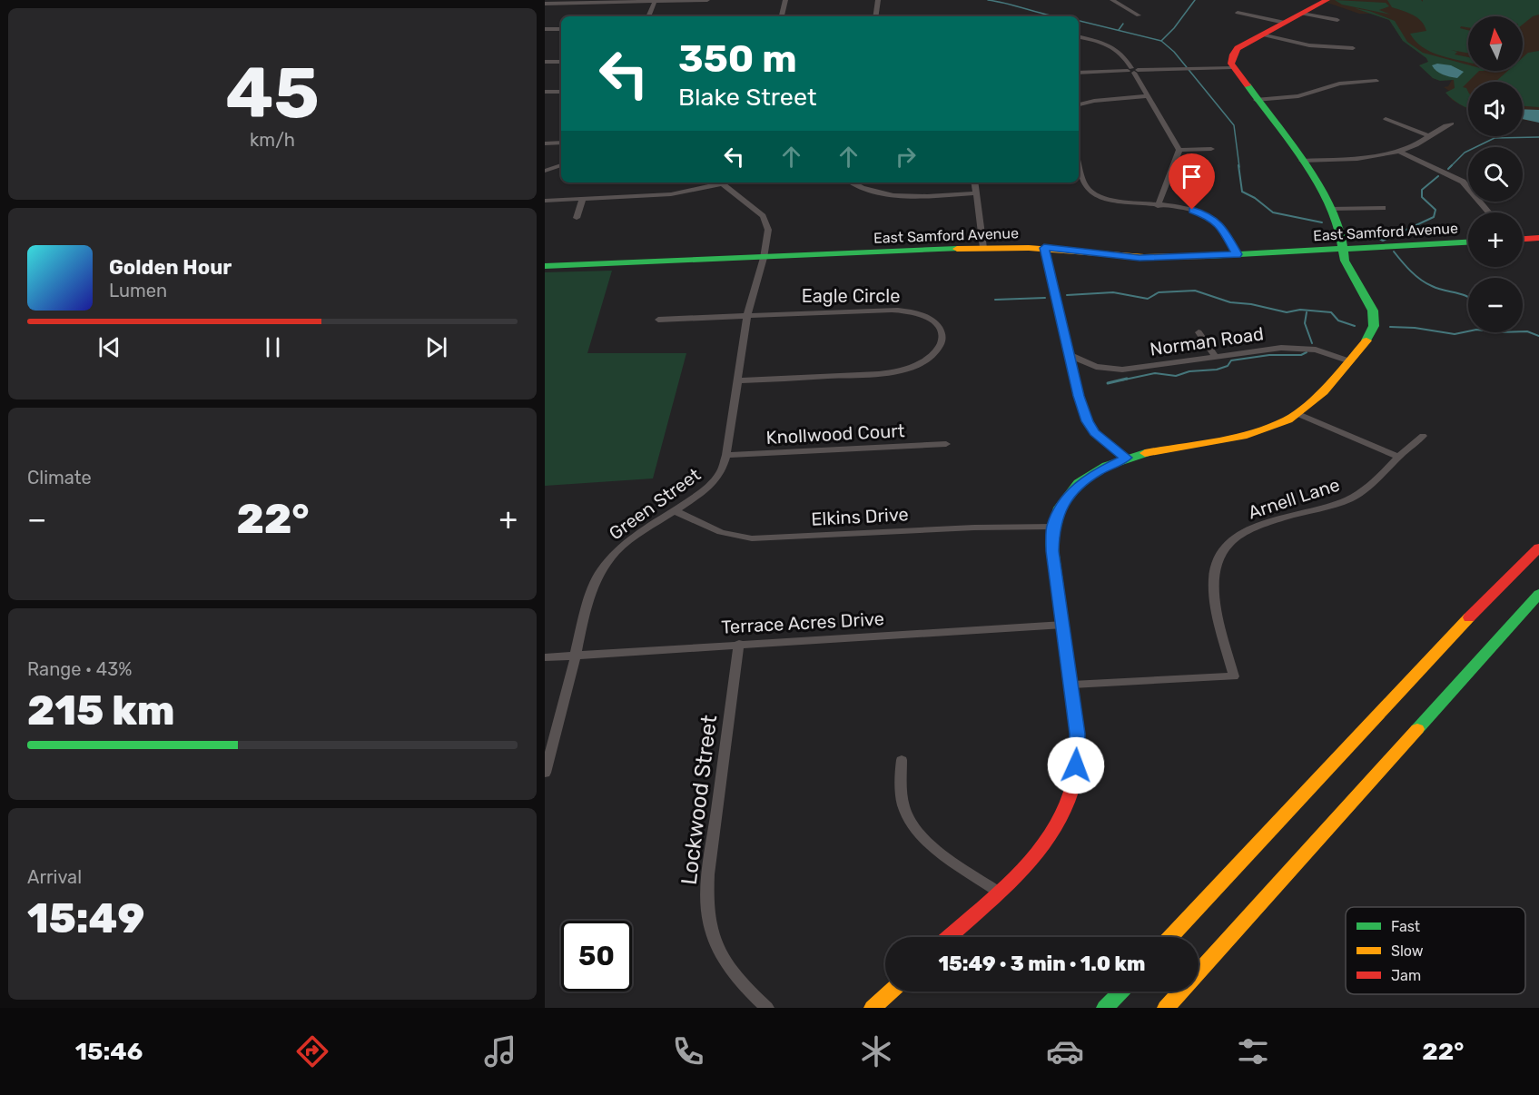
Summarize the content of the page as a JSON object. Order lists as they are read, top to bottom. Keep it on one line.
{"streets":{"main road":["East Samford Avenue"],"street":["Eagle Circle","Norman Road","Knollwood Court","Arnell Lane","Green Street","Elkins Drive","Terrace Acres Drive","Lockwood Street"]},"crossings":[["East Samford Avenue","Green Street"],["Eagle Circle","Green Street"],["Knollwood Court","Green Street"],["Green Street","Elkins Drive"],["Green Street","Terrace Acres Drive"],["Terrace Acres Drive","Lockwood Street"]],"legend":["Fast","Slow","Jam"],"north":"top","page":{"tile":[["45","km/h"],"Climate",["Range · 43%","215 km"],["Arrival","15:49"]],"map_buttons":["+","−"],"turn":["350 m","Blake Street"],"song":["Golden Hour","Lumen"],"heat":["−","22°","+"],"limit":"50","trip":"15:49 · 3 min · 1.0 km","tabs":["15:46","22°"]}}
